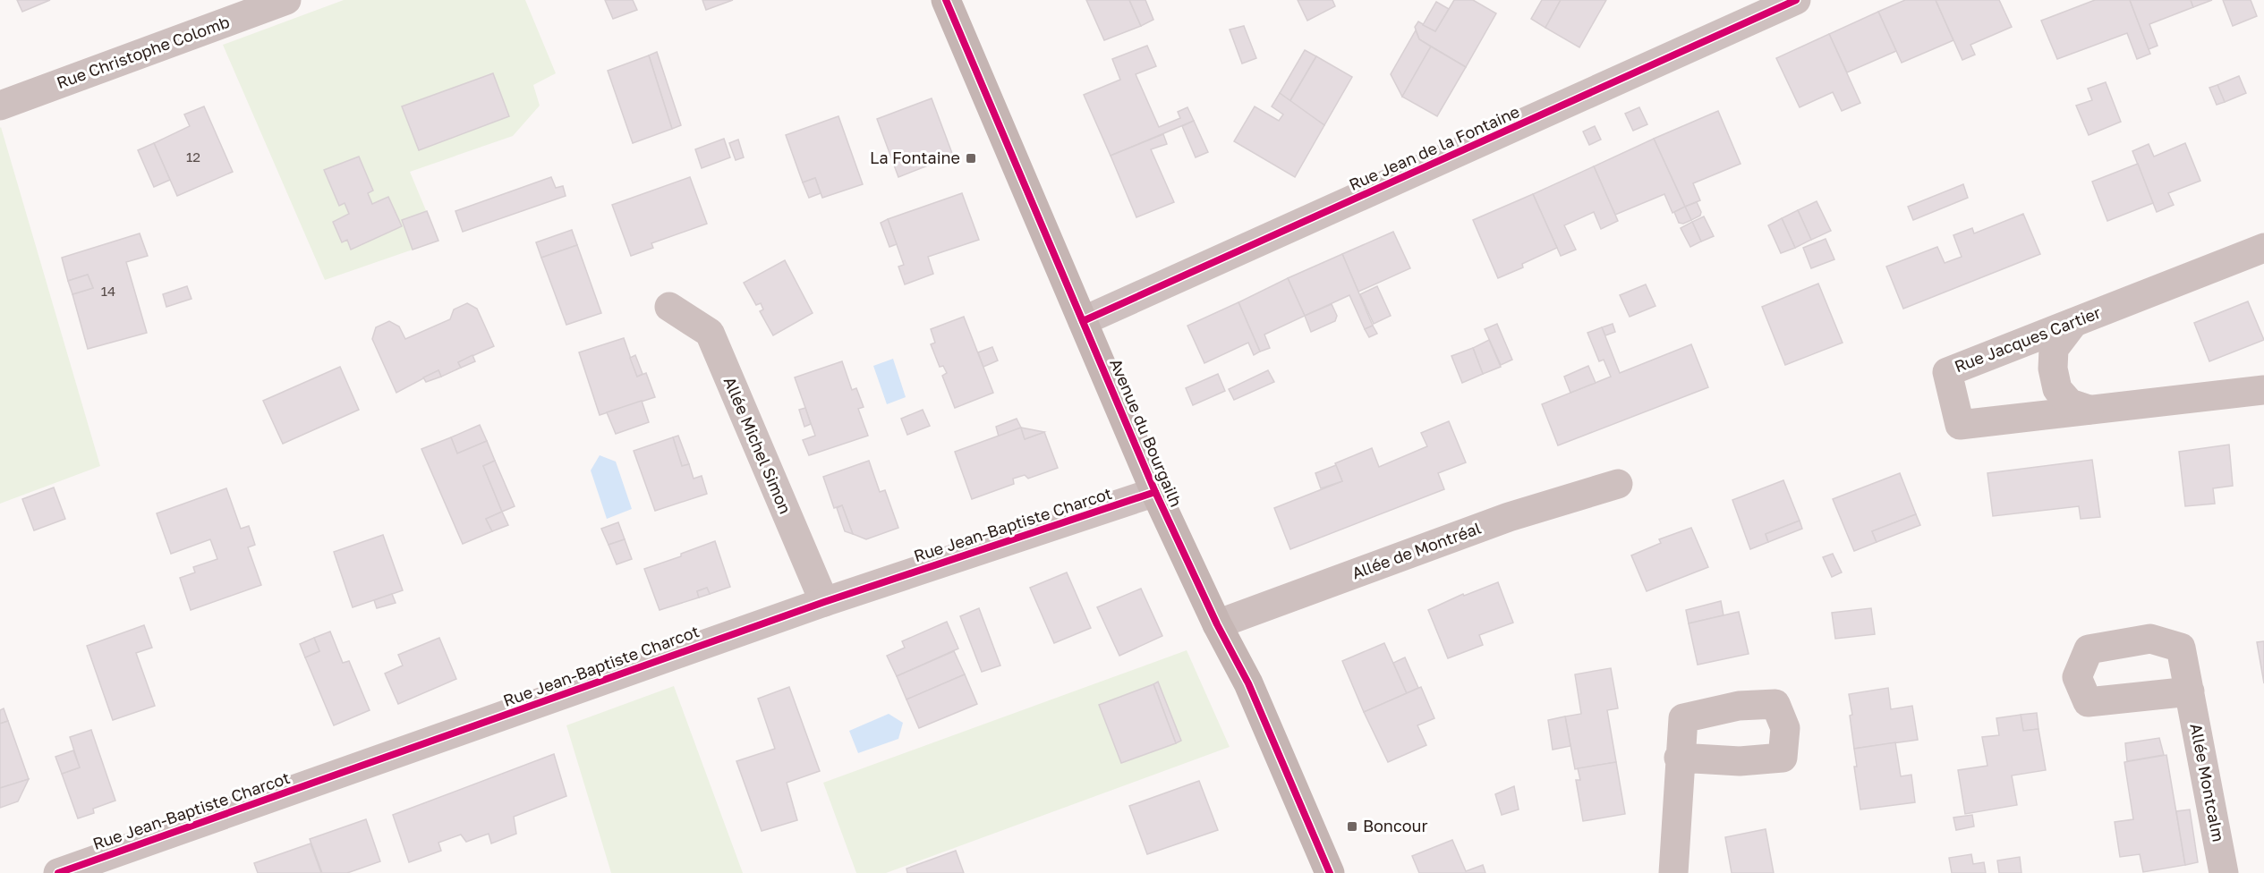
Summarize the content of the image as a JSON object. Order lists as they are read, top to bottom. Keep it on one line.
{"streets":{"main road":["Avenue du Bourgailh"],"street":["Rue Christophe Colomb","Rue Jean de la Fontaine","Rue Jacques Cartier","Allée Michel Simon","Rue Jean-Baptiste Charcot","Allée de Montréal","Allée Montcalm"]},"crossings":[["Rue Jean de la Fontaine","Avenue du Bourgailh"],["Avenue du Bourgailh","Rue Jean-Baptiste Charcot"],["Avenue du Bourgailh","Allée de Montréal"],["Allée Michel Simon","Rue Jean-Baptiste Charcot"]],"places":{"transit":["La Fontaine","Boncour"]},"house_numbers":["12","14"]}
